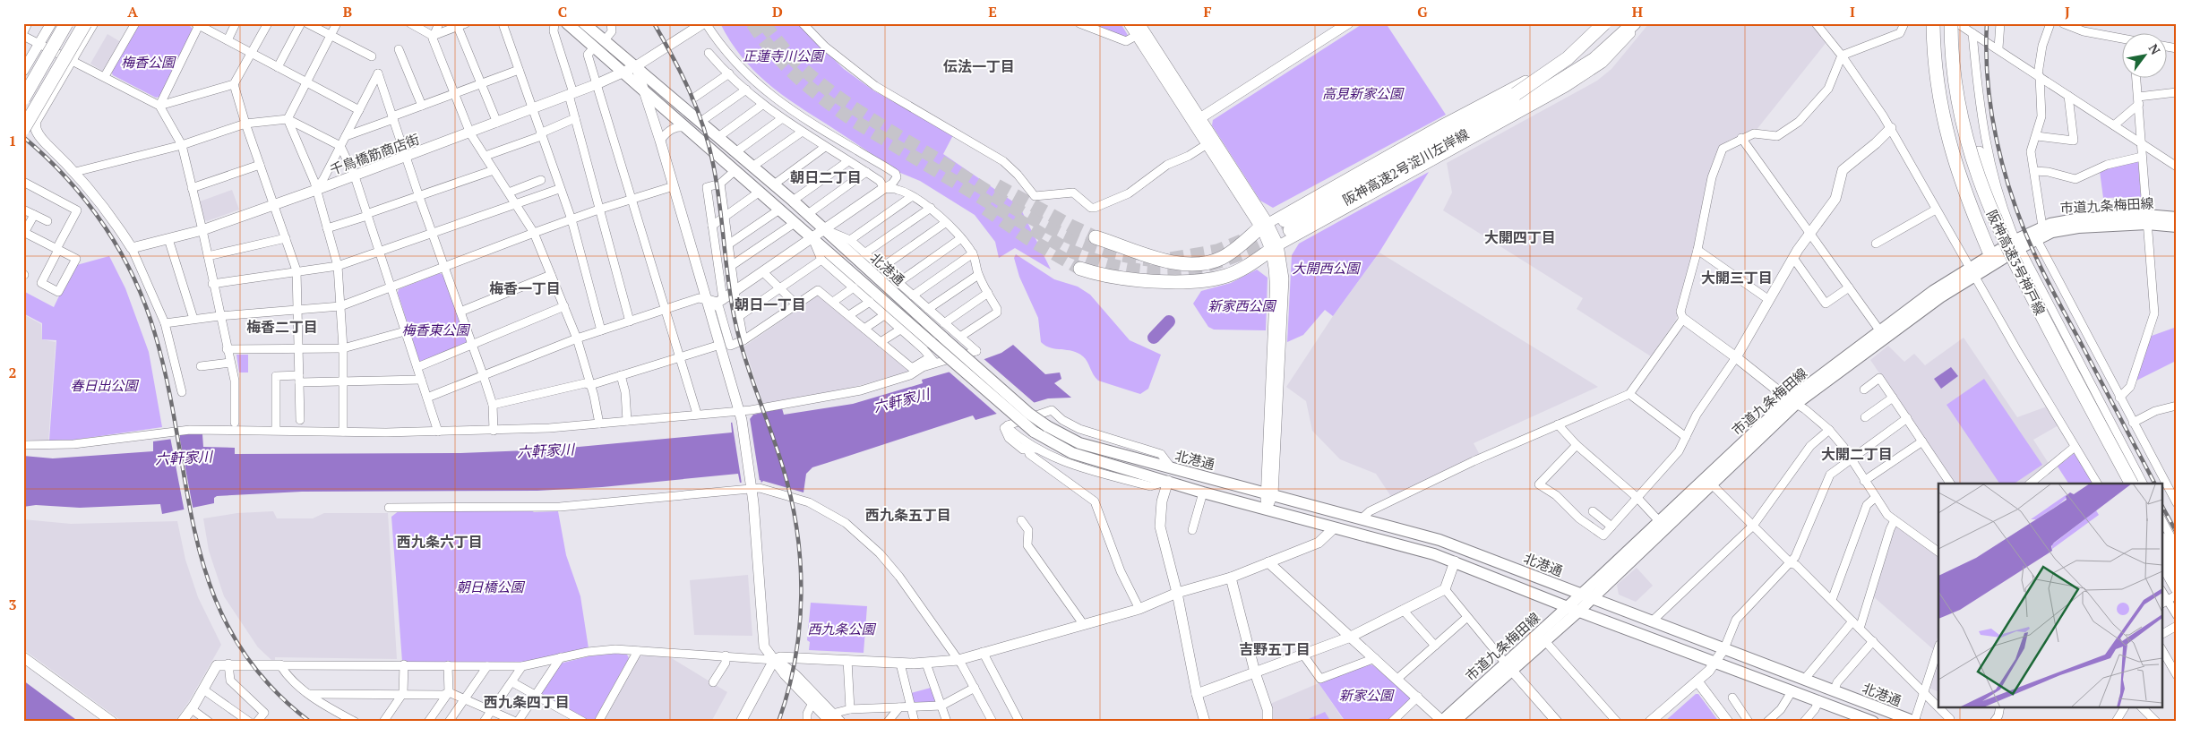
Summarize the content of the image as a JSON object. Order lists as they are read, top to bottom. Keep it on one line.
{"streets":{"highway":["阪神高速2号淀川左岸線","阪神高速3号神戸線"],"main road":["市道九条梅田線","北港通"],"street":["千鳥橋筋商店街"]},"crossings":[["千鳥橋筋商店街","北港通"],["市道九条梅田線","北港通"]],"districts":["伝法一丁目","朝日二丁目","大開四丁目","大開三丁目","梅香一丁目","朝日一丁目","梅香二丁目","大開二丁目","西九条五丁目","西九条六丁目","吉野五丁目","西九条四丁目"],"water":["六軒家川"],"parks":["正蓮寺川公園","梅香公園","高見新家公園","大開西公園","新家西公園","梅香東公園","春日出公園","朝日橋公園","西九条公園","新家公園"],"north":"top right","grid":{"columns":["A","B","C","D","E","F","G","H","I","J"],"rows":["1","2","3"]}}
